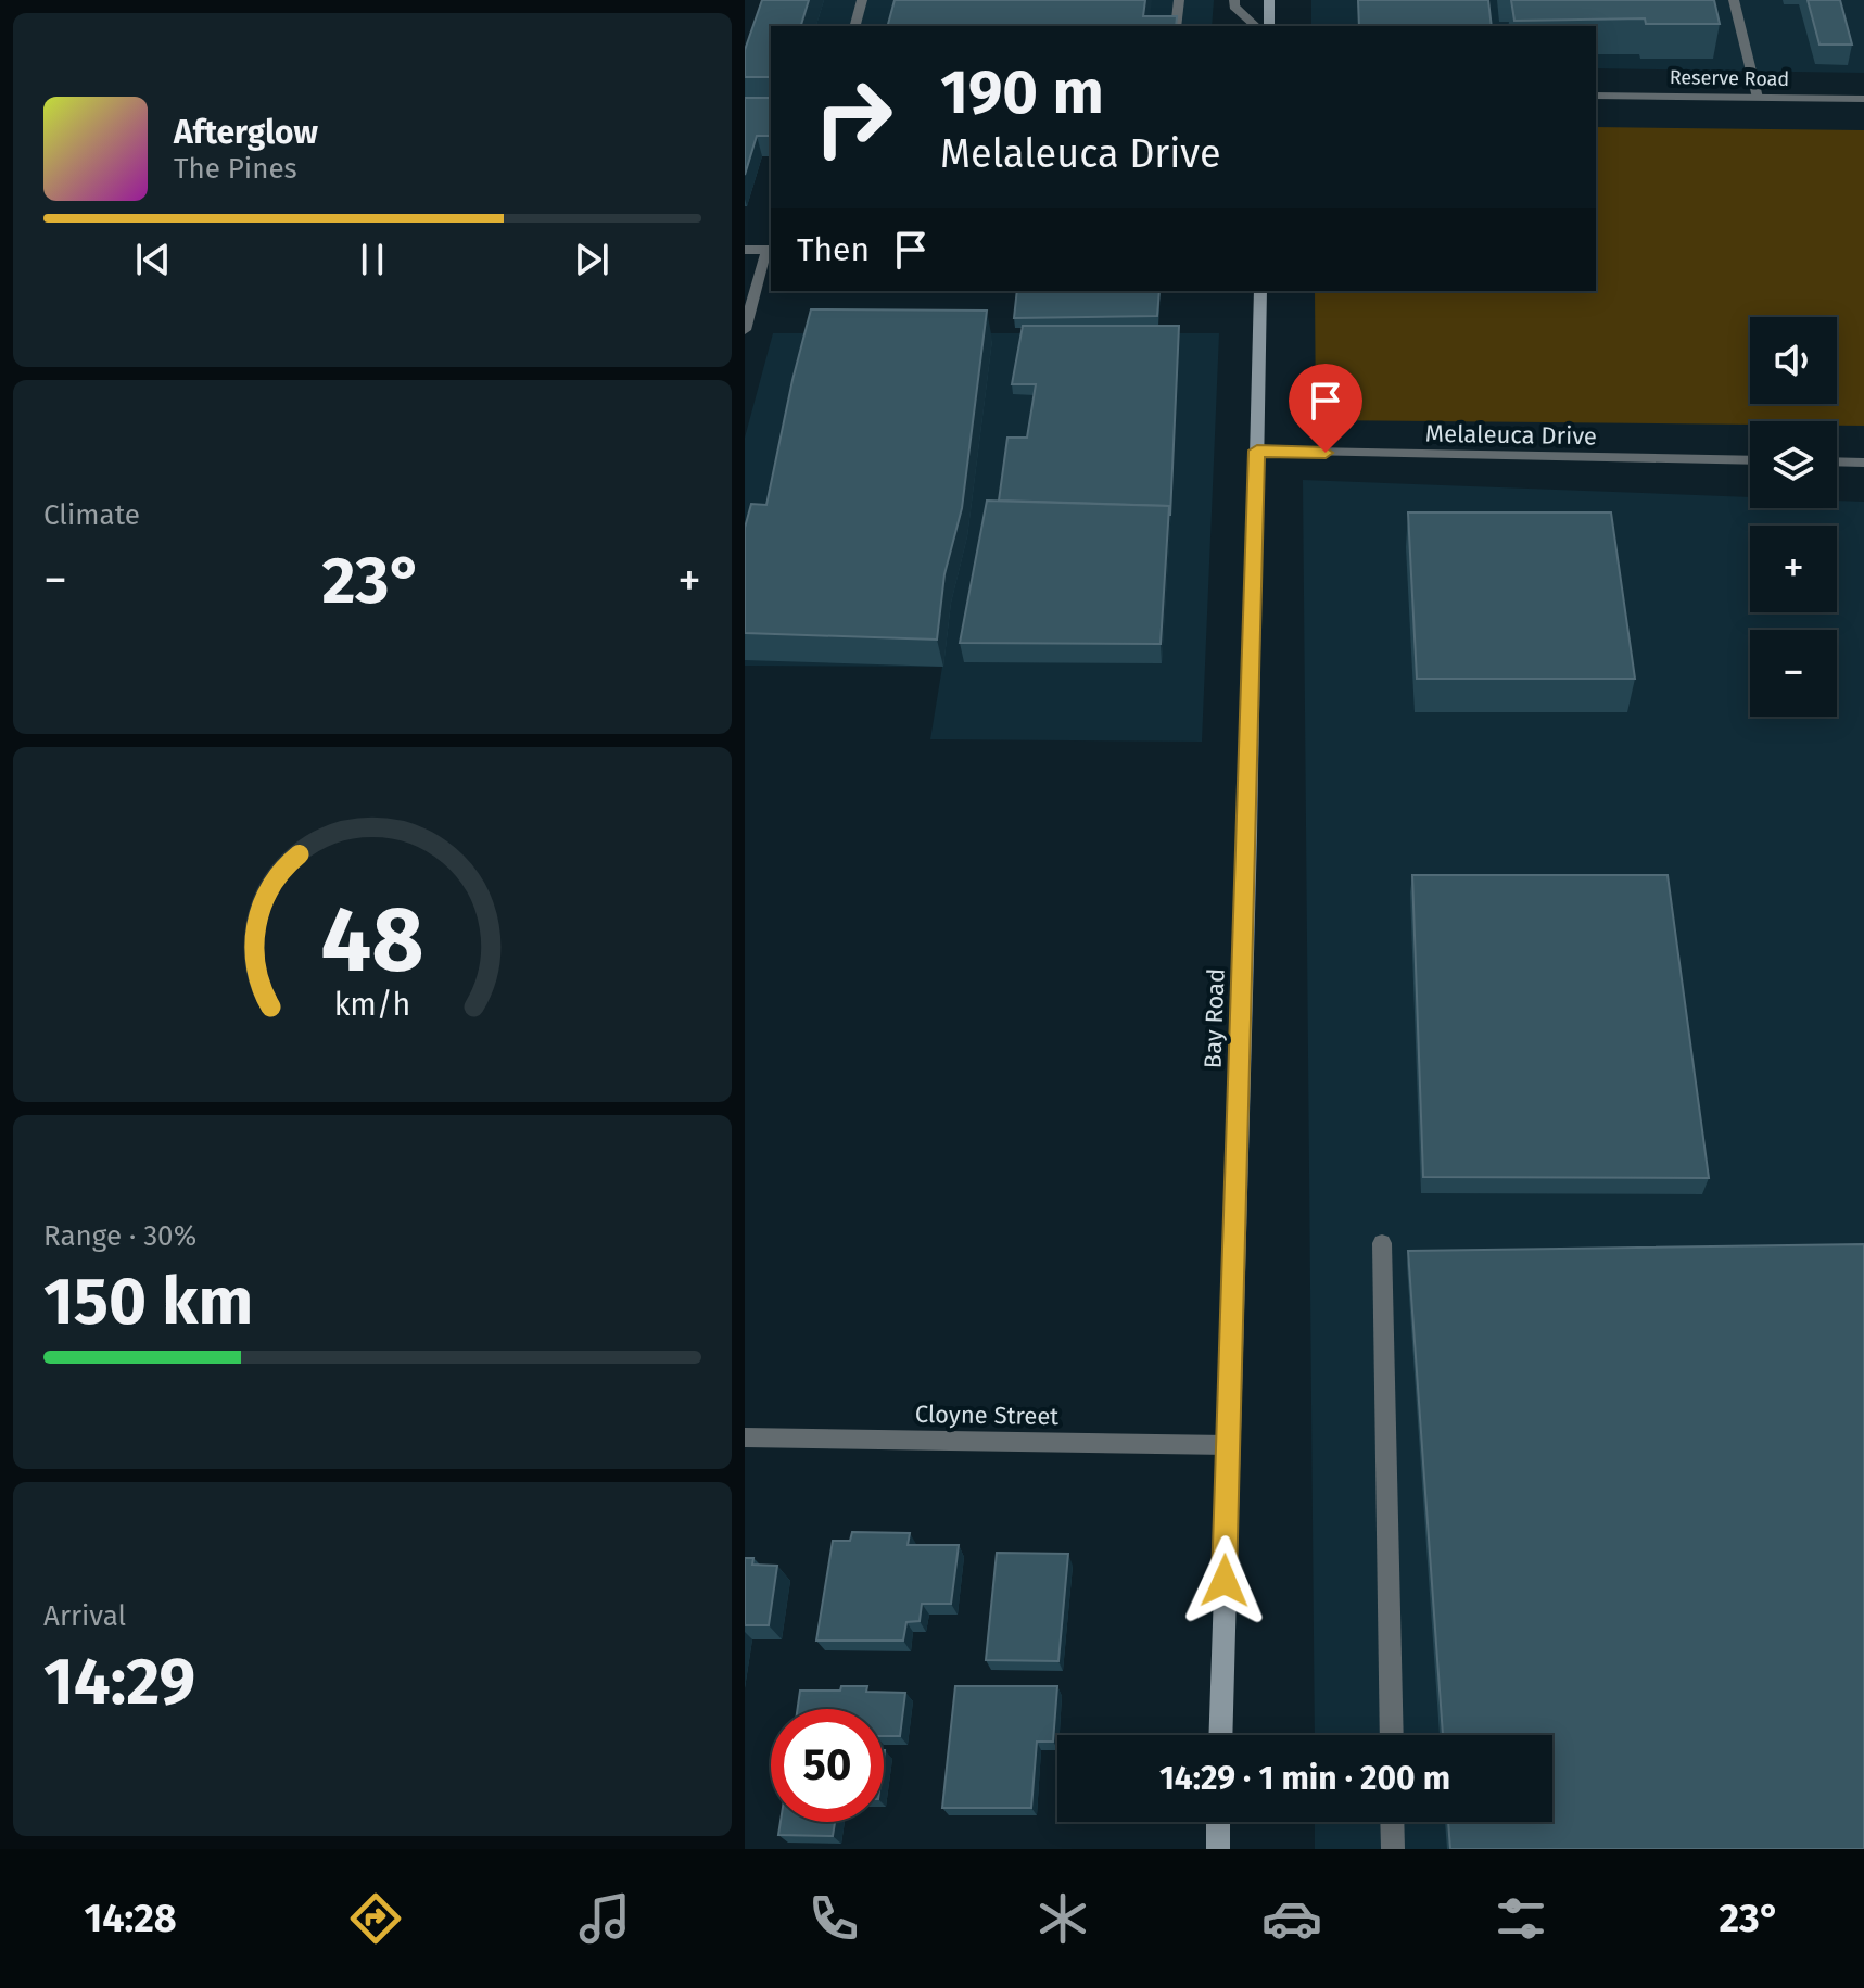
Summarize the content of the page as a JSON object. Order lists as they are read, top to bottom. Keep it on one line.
{"streets":{"main road":["Bay Road"],"street":["Reserve Road","Melaleuca Drive","Cloyne Street"]},"crossings":[["Melaleuca Drive","Bay Road"],["Bay Road","Cloyne Street"]],"page":{"turn":["190 m","Melaleuca Drive"],"song":["Afterglow","The Pines"],"then":"Then","map_buttons":["+","−"],"tile":["Climate",["Range · 30%","150 km"],["Arrival","14:29"]],"heat":["−","23°","+"],"limit":"50","trip":"14:29 · 1 min · 200 m","tabs":["14:28","23°"],"gauge":["48","km/h"]}}
